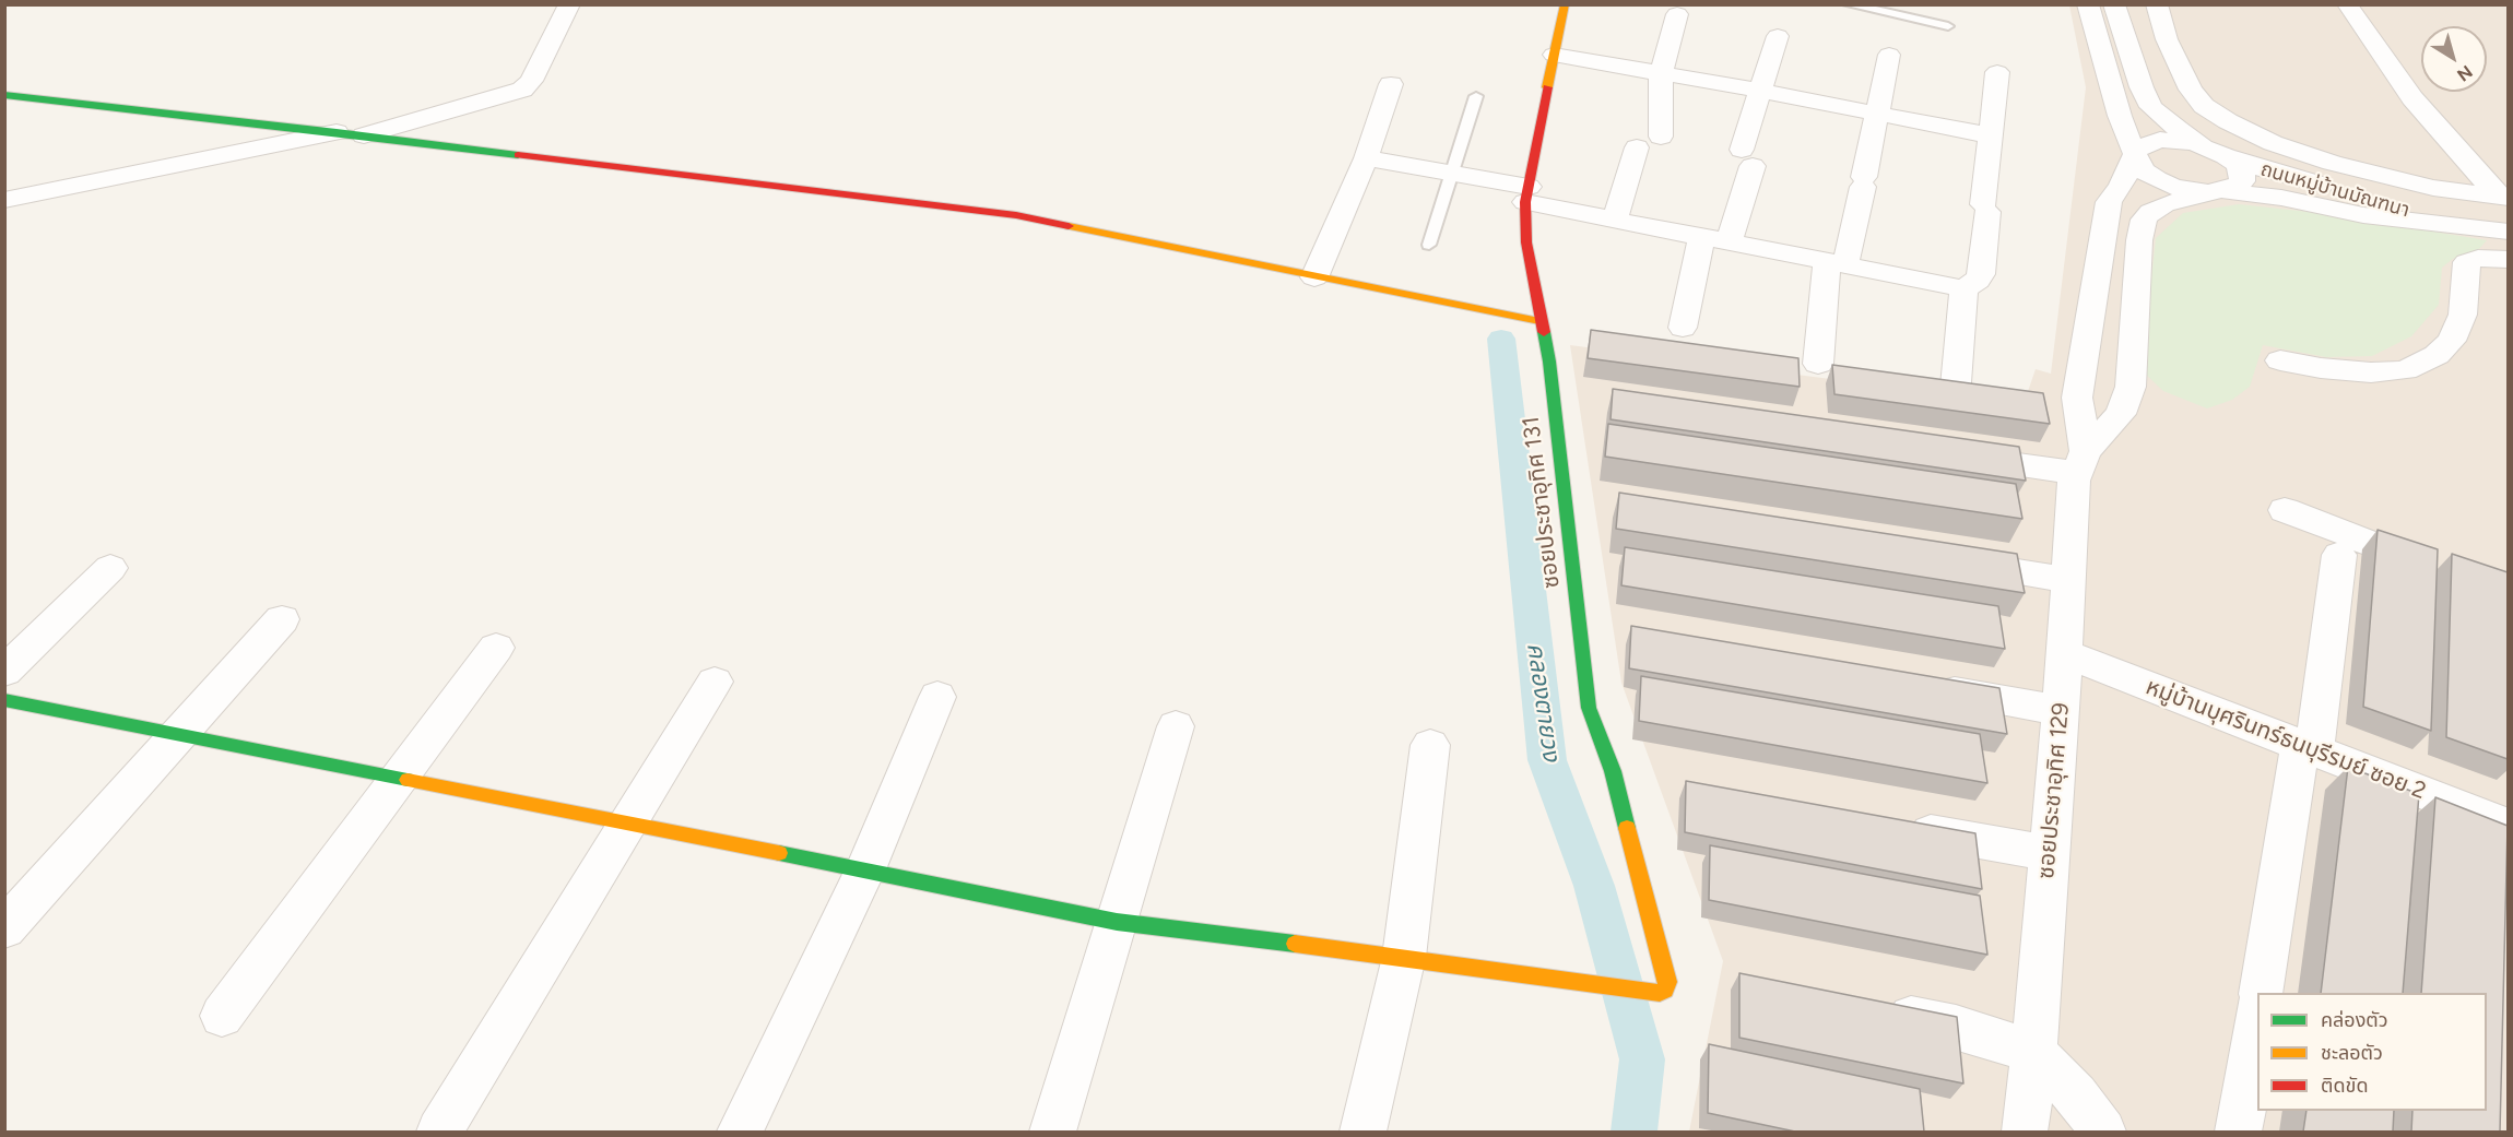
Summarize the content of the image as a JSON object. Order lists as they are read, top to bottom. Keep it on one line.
{"streets":{"street":["ถนนหมู่บ้านมัณฑนา","ซอยประชาอุทิศ 131","หมู่บ้านบุศรินทร์ธนบุรีรมย์ ซอย 2","ซอยประชาอุทิศ 129"]},"crossings":[["หมู่บ้านบุศรินทร์ธนบุรีรมย์ ซอย 2","ซอยประชาอุทิศ 129"]],"water":["คลองตายวง"],"legend":["คล่องตัว","ชะลอตัว","ติดขัด"],"north":"bottom right"}
